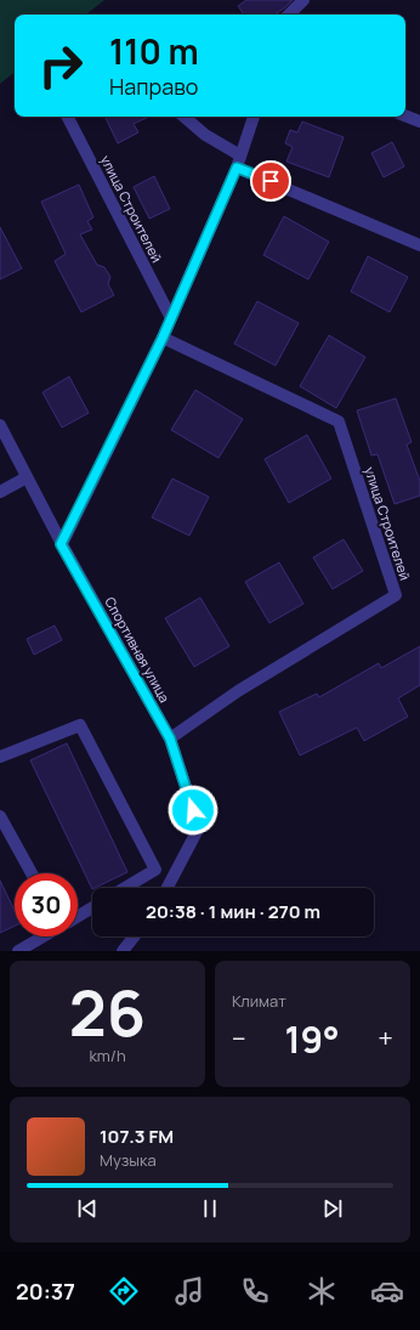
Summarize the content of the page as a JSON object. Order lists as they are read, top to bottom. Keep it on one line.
{"streets":{"street":["улица Строителей","Спортивная улица"]},"crossings":[["улица Строителей","Спортивная улица"]],"page":{"turn":["110 m","Направо"],"limit":"30","trip":"20:38 · 1 мин · 270 m","tile":[["26","km/h"],"Климат"],"heat":["−","19°","+"],"song":["107.3 FM","Музыка"],"tabs":"20:37"}}
